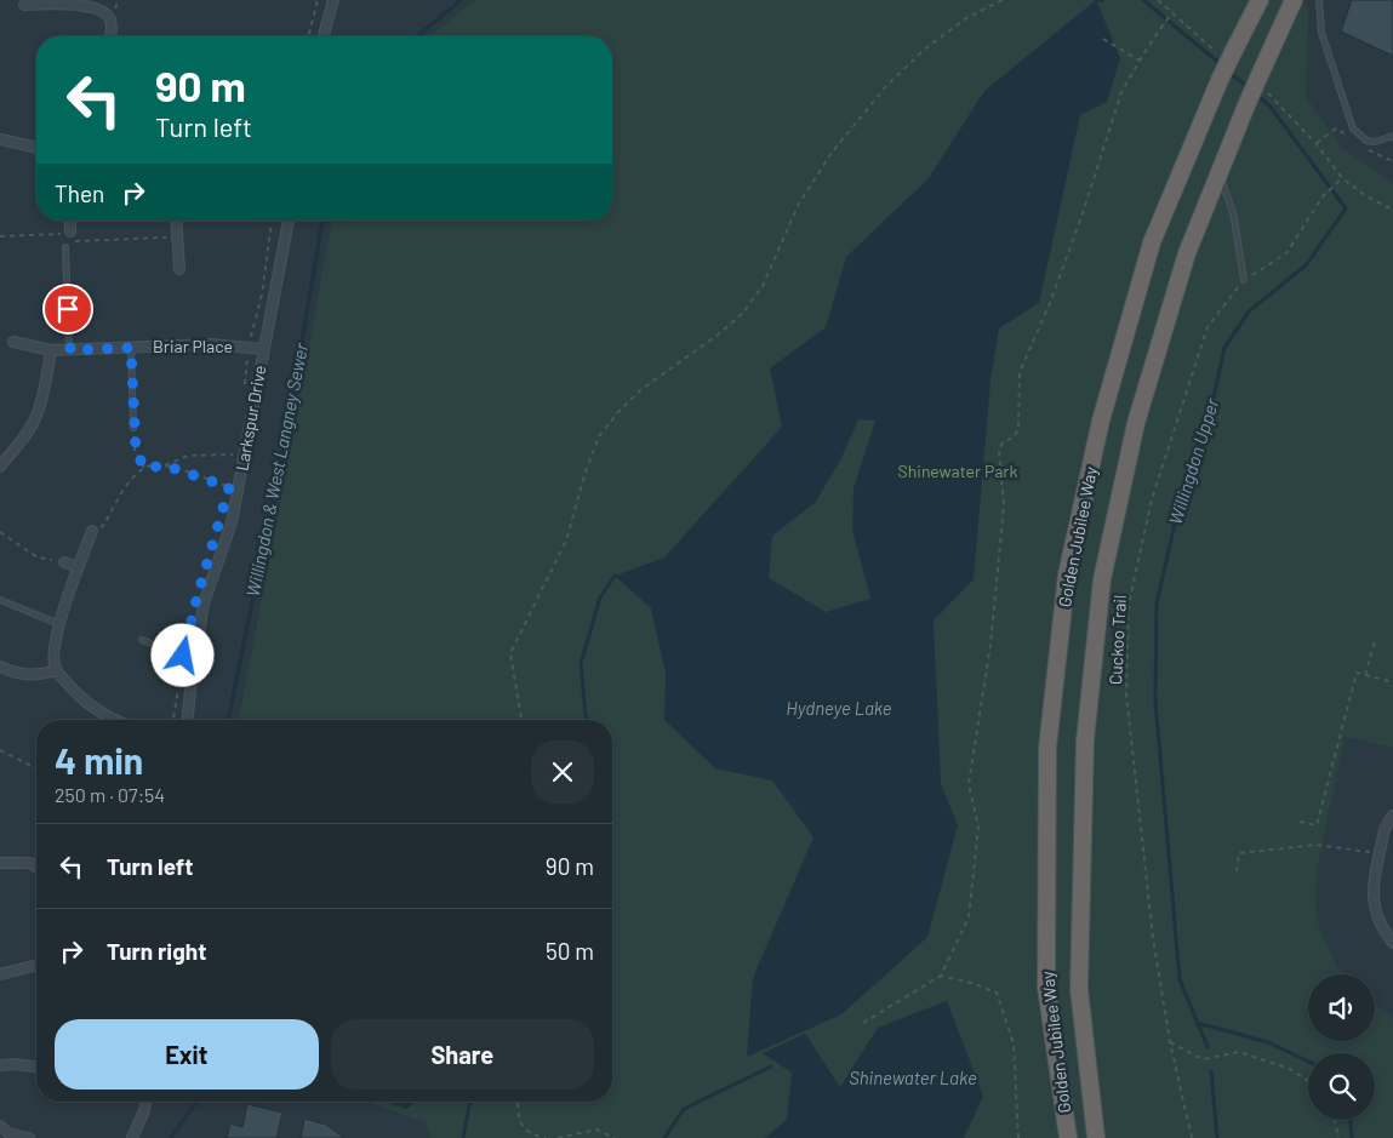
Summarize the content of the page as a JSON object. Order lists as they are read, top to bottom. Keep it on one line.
{"streets":{"highway":["Golden Jubilee Way"],"street":["Briar Place","Larkspur Drive"],"path":["Cuckoo Trail"]},"crossings":[["Briar Place","Larkspur Drive"]],"water":["Willingdon Upper","Willingdon & West Langney Sewer","Hydneye Lake","Shinewater Lake"],"parks":["Shinewater Park"],"page":{"turn":["90 m","Turn left"],"then":"Then","heading":["4 min","250 m · 07:54"],"list":[{"name":"Turn left","value":"90 m"},{"name":"Turn right","value":"50 m"}],"buttons":["Exit","Share"]}}
